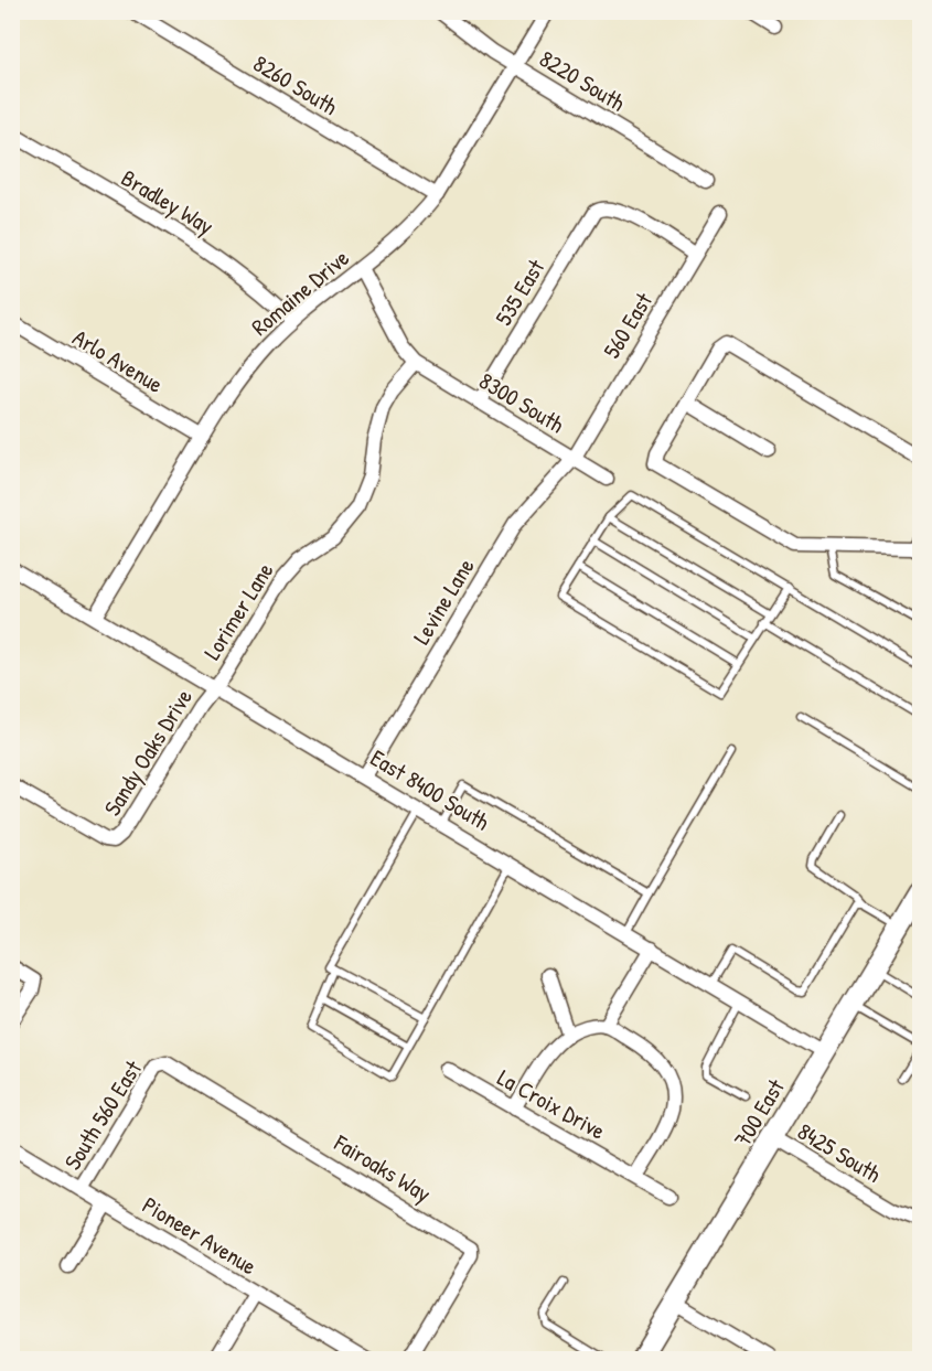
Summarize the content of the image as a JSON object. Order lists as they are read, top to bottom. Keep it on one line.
{"streets":{"main road":["700 East"],"street":["8220 South","8260 South","Bradley Way","Romaine Drive","535 East","560 East","Arlo Avenue","8300 South","Levine Lane","Lorimer Lane","Sandy Oaks Drive","East 8400 South","La Croix Drive","South 560 East","8425 South","Fairoaks Way","Pioneer Avenue"]},"crossings":[["8220 South","Romaine Drive"],["8260 South","Romaine Drive"],["Bradley Way","Romaine Drive"],["Romaine Drive","Arlo Avenue"],["Romaine Drive","East 8400 South"],["535 East","560 East"],["535 East","8300 South"],["560 East","8300 South"],["560 East","Levine Lane"],["8300 South","Levine Lane"],["8300 South","Lorimer Lane"],["Levine Lane","East 8400 South"],["Lorimer Lane","Sandy Oaks Drive"],["Lorimer Lane","East 8400 South"],["Sandy Oaks Drive","East 8400 South"],["East 8400 South","700 East"],["700 East","8425 South"],["South 560 East","Fairoaks Way"],["South 560 East","Pioneer Avenue"]]}
